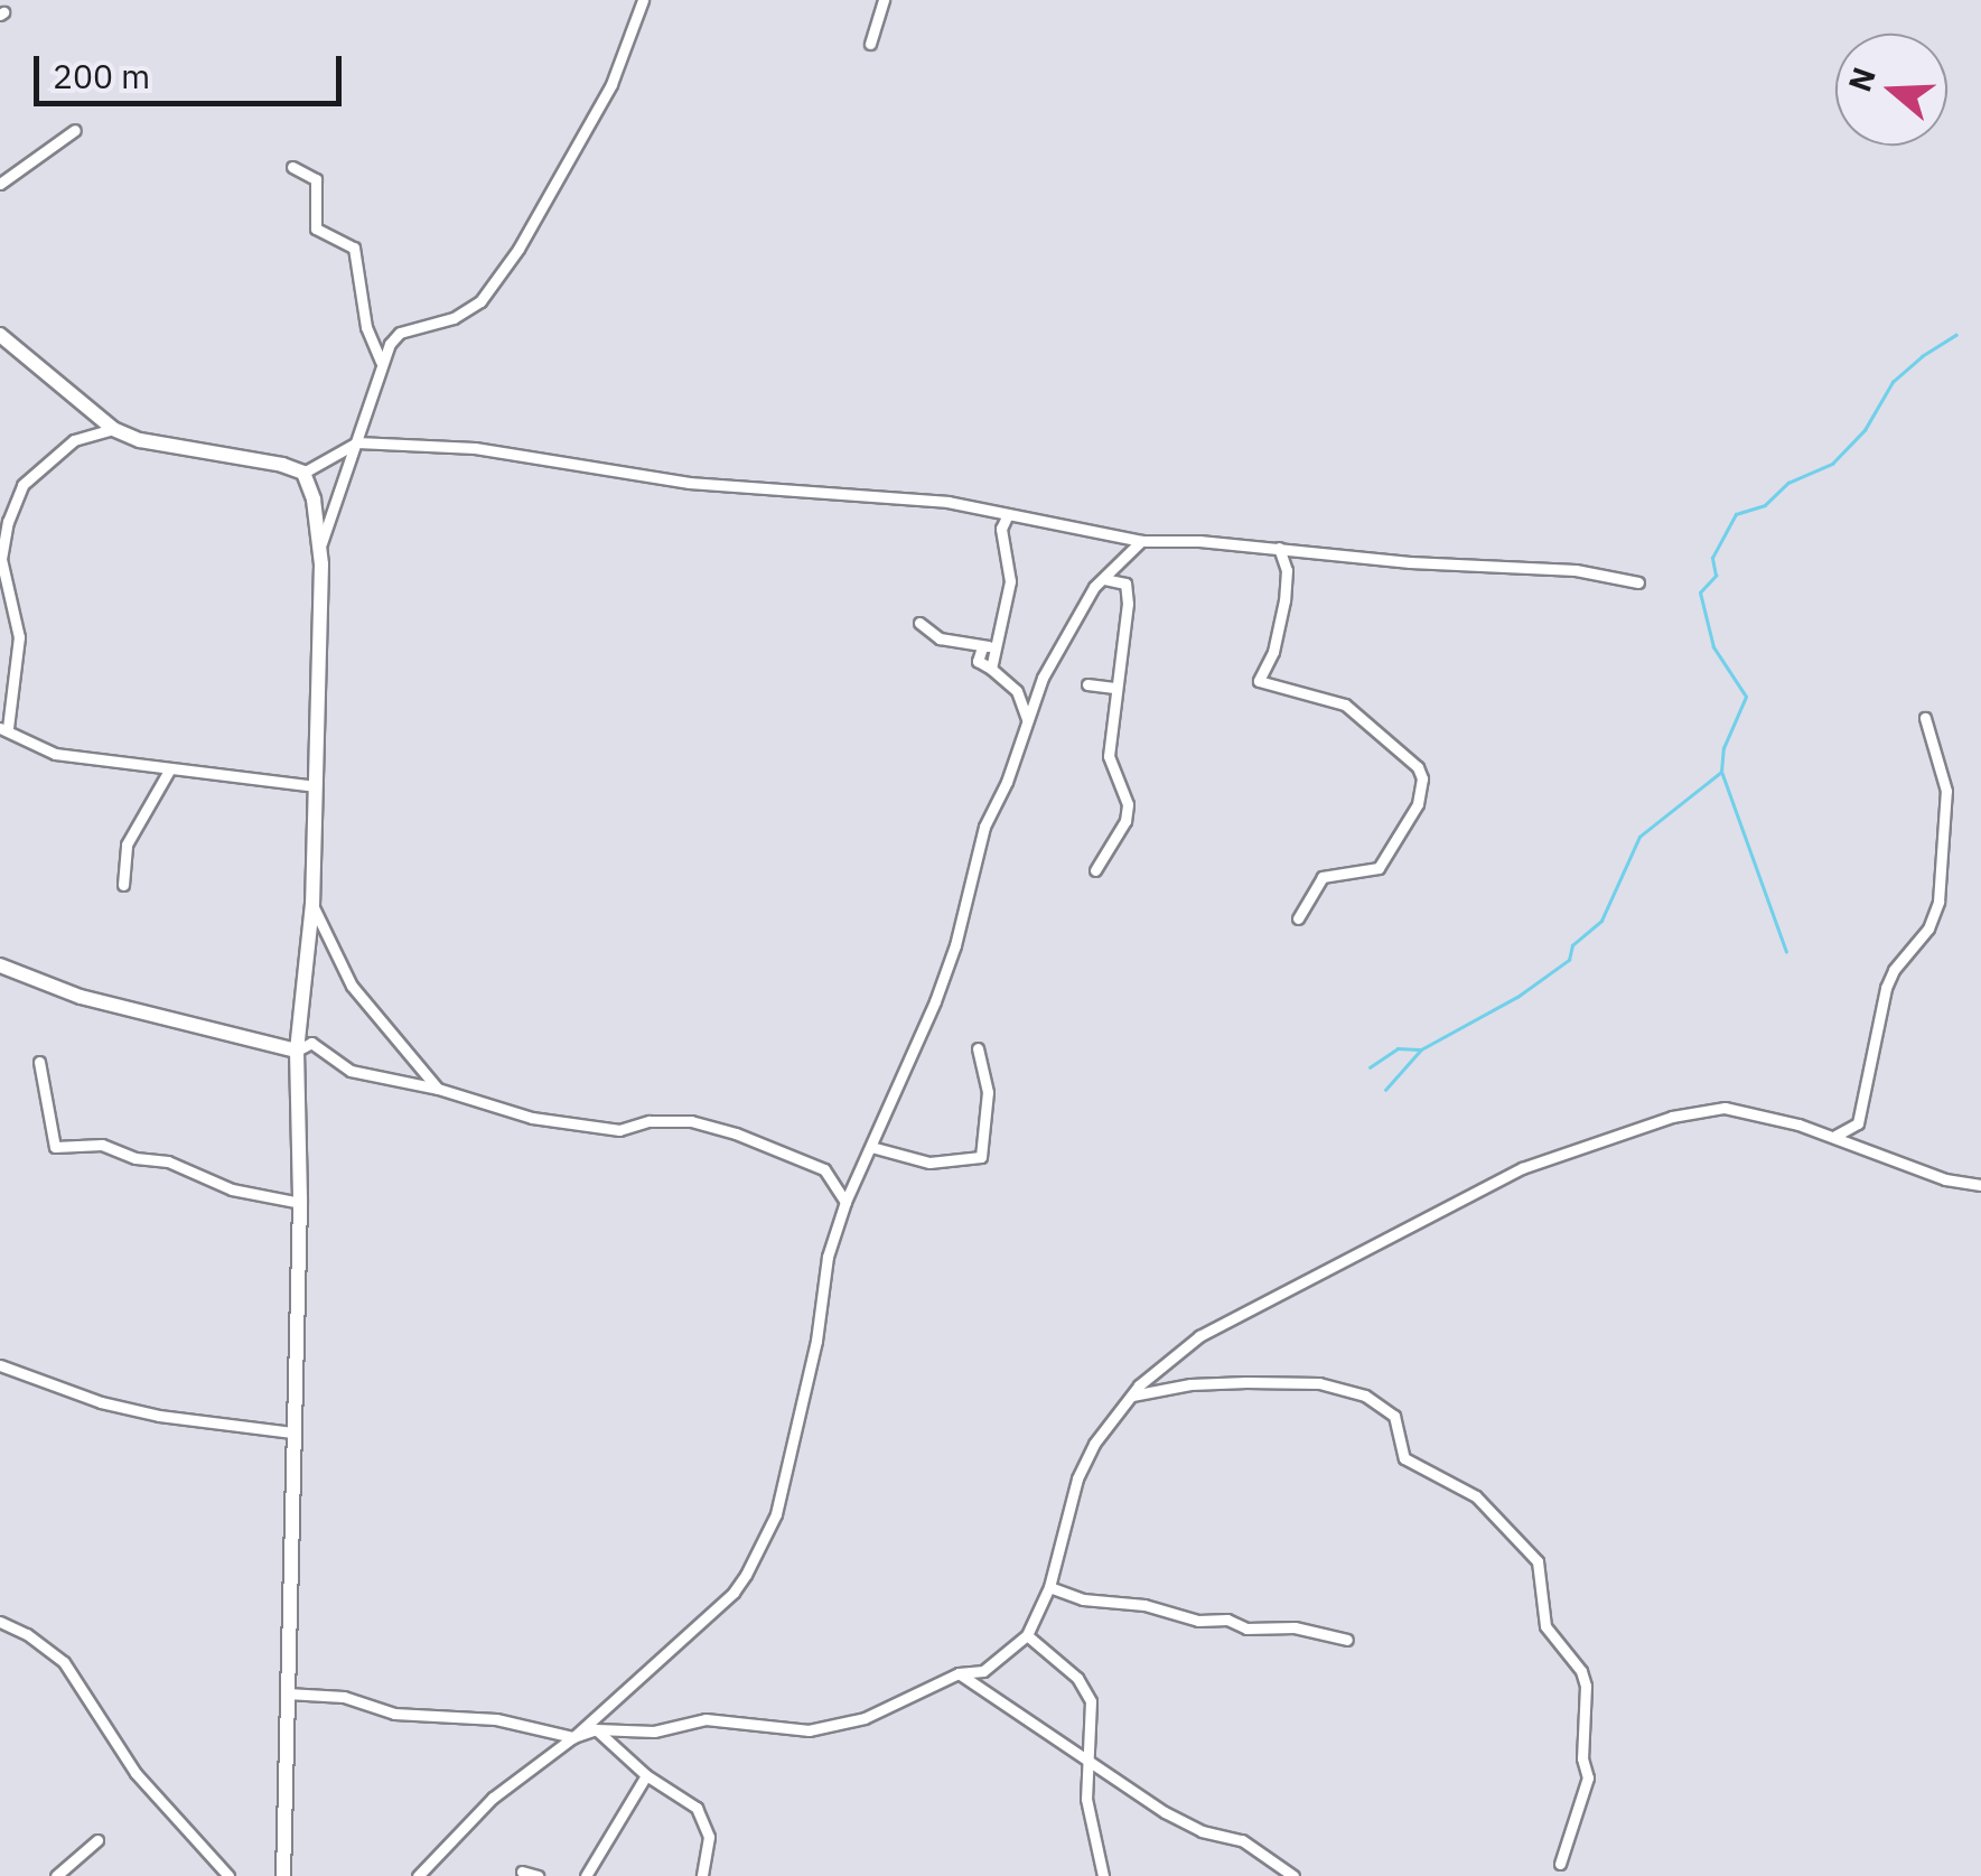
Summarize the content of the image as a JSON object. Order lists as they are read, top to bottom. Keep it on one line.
{"scale_bar":"200 m","north":"left"}
